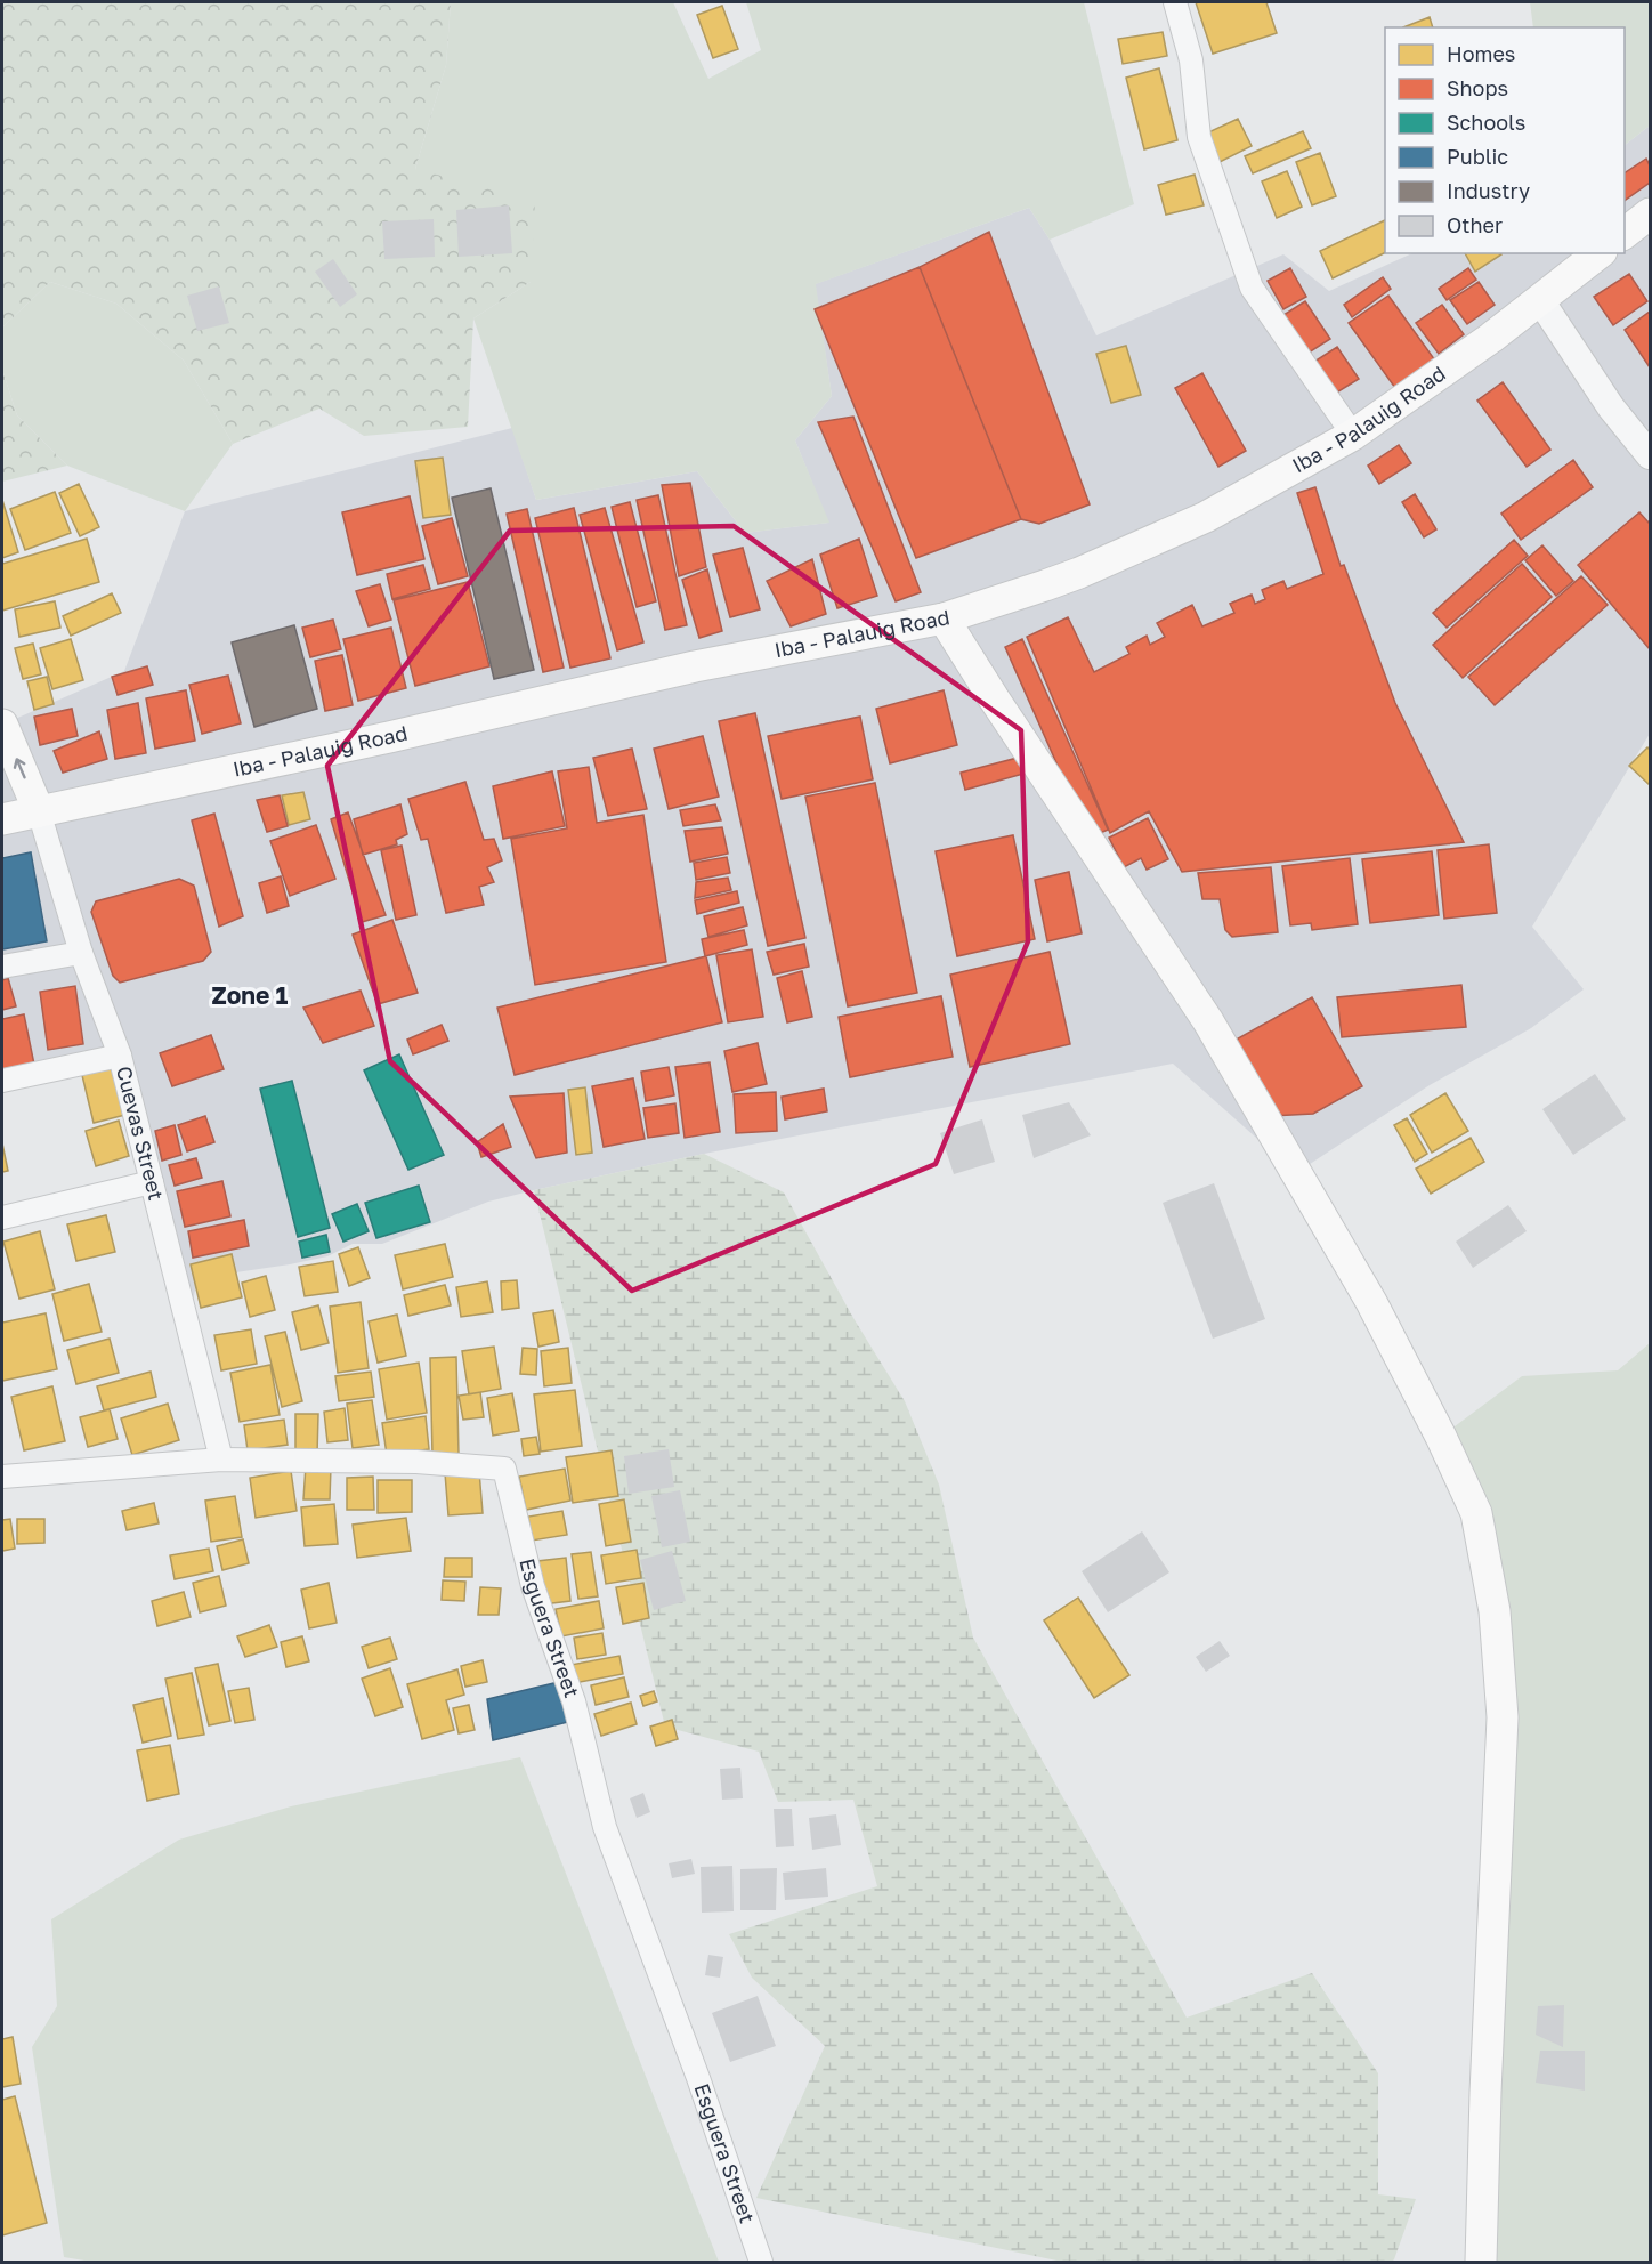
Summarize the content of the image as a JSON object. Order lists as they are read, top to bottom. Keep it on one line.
{"streets":{"main road":["Iba - Palauig Road"],"street":["Cuevas Street","Esguera Street"]},"crossings":[["Iba - Palauig Road","Cuevas Street"],["Cuevas Street","Esguera Street"]],"districts":["Zone 1"],"legend":["Homes","Shops","Schools","Public","Industry","Other"]}
